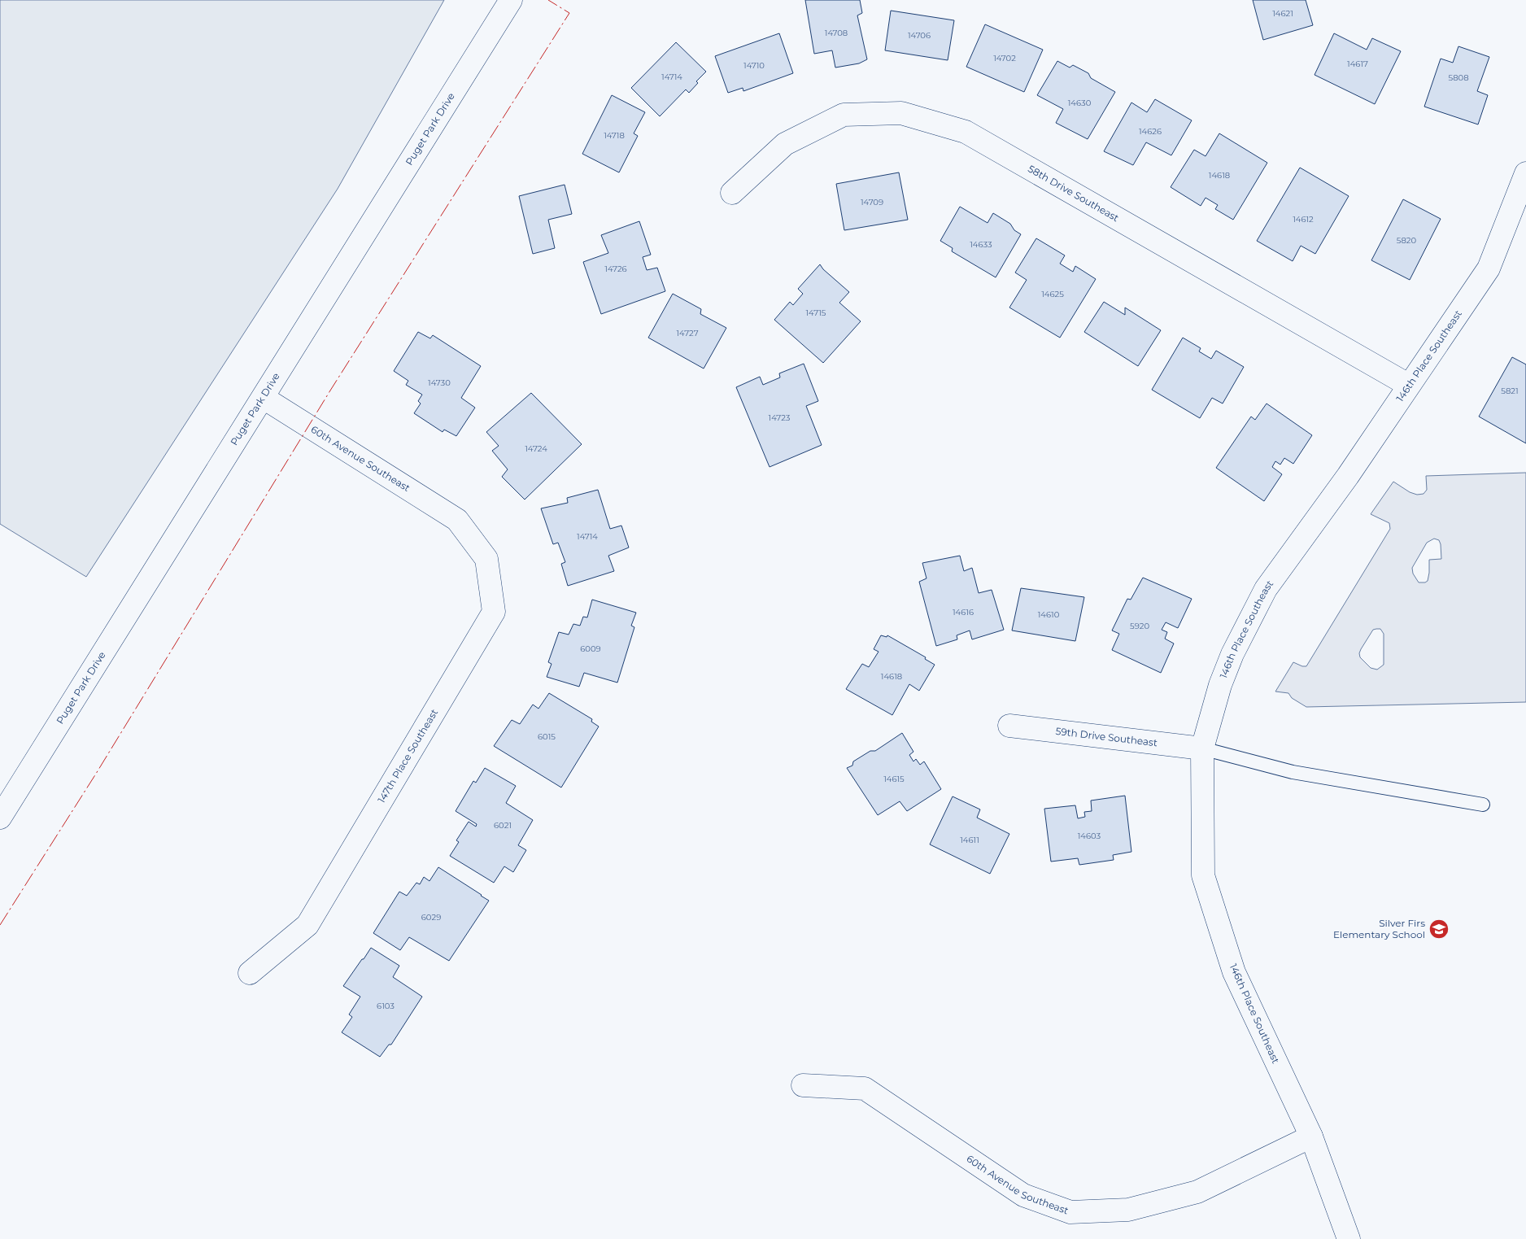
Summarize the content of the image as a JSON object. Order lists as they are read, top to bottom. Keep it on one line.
{"streets":{"street":["Puget Park Drive","58th Drive Southeast","146th Place Southeast","60th Avenue Southeast","59th Drive Southeast","147th Place Southeast"]},"crossings":[["Puget Park Drive","60th Avenue Southeast"],["58th Drive Southeast","146th Place Southeast"],["146th Place Southeast","60th Avenue Southeast"],["146th Place Southeast","59th Drive Southeast"],["60th Avenue Southeast","147th Place Southeast"]],"places":{"school or university":["Silver Firs Elementary School"]},"house_numbers":["14621","14708","14706","14702","14617","14710","14714","5808","14630","14626","14718","14618","14709","14612","5820","14633","14726","14625","14715","14727","14730","5821","14723","14724","14714","14616","14610","5920","6009","14618","6015","14615","6021","14603","14611","6029","6103"]}
